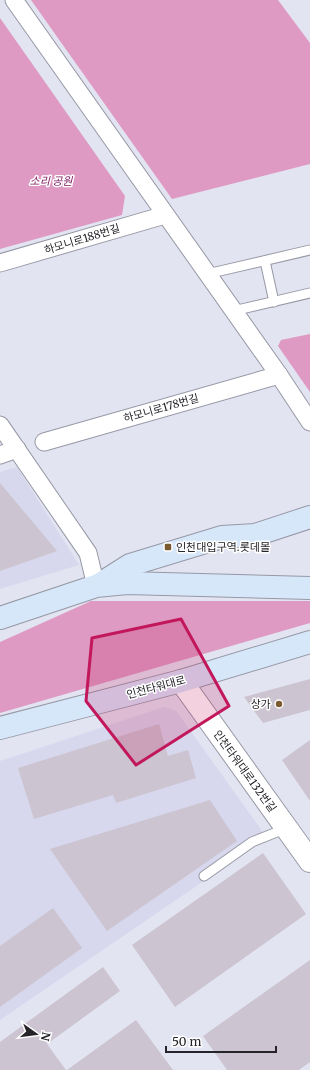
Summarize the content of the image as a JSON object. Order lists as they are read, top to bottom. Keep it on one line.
{"streets":{"main road":["인천타워대로"],"street":["하모니로188번길","하모니로178번길","인천타워대로132번길"]},"crossings":[["인천타워대로","인천타워대로132번길"]],"parks":["소리 공원"],"places":{"transit":["인천대입구역.롯데몰"],"other":["상가"]},"scale_bar":"50 m","north":"right"}
